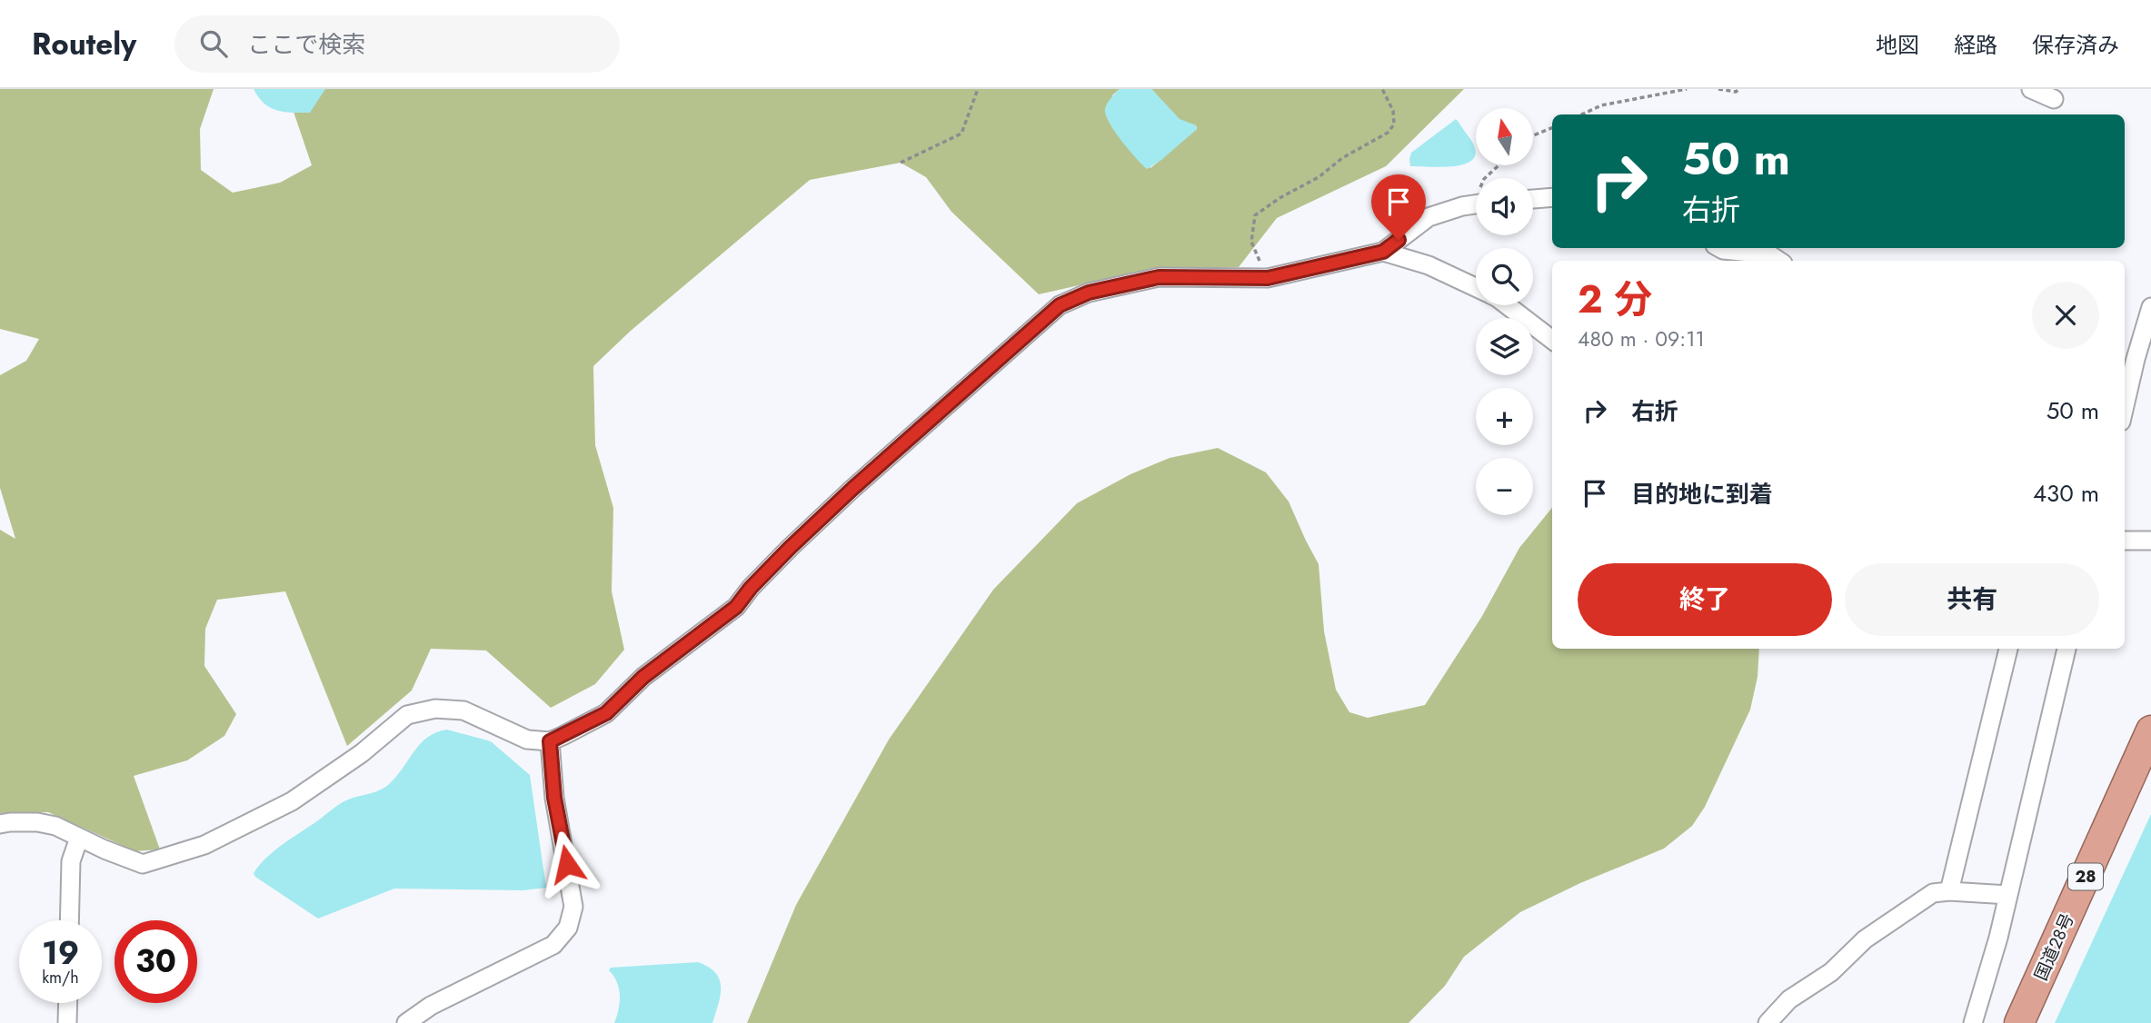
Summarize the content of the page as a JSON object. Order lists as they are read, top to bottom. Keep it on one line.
{"streets":{"highway":["28","国道28号"]},"north":"top","page":{"header":"Routely","search":"ここで検索","nav":["地図","経路","保存済み"],"map_buttons":["+","−"],"turn":["50 m","右折"],"heading":["2 分","480 m · 09:11"],"list":[{"name":"右折","value":"50 m"},{"name":"目的地に到着","value":"430 m"}],"buttons":["終了","共有"],"speed":"19 km/h","limit":"30"}}
